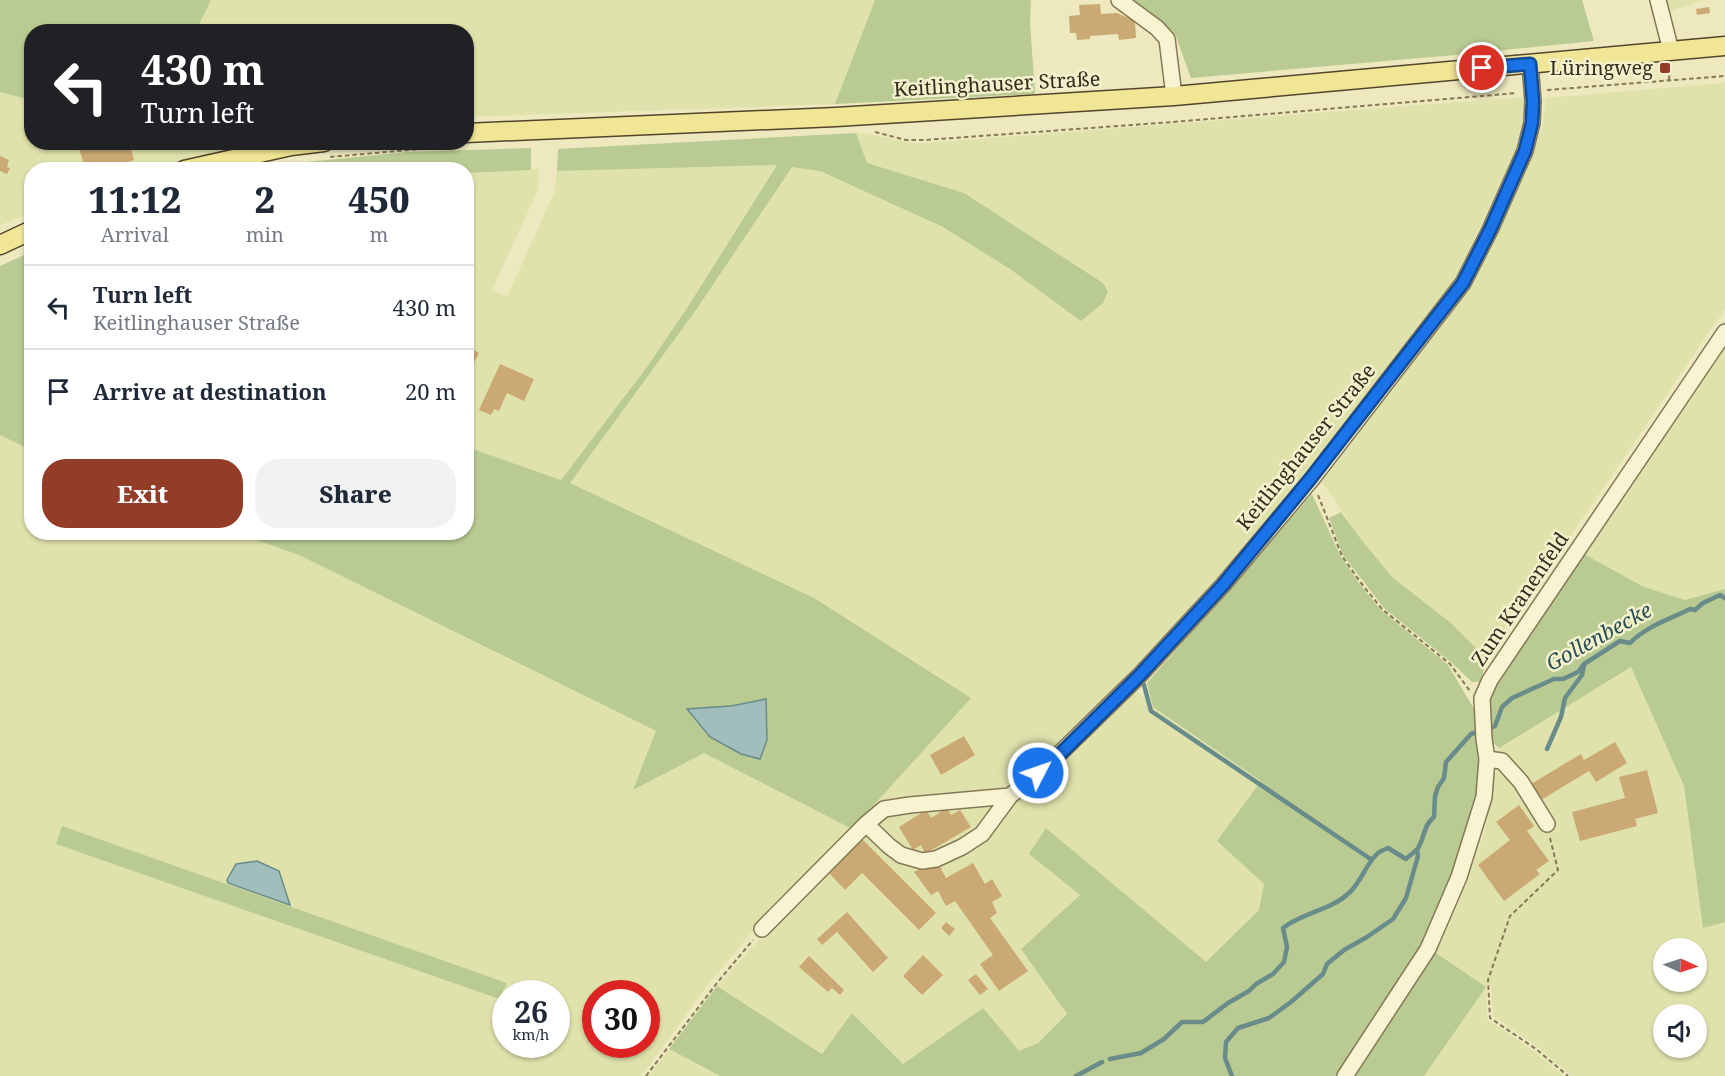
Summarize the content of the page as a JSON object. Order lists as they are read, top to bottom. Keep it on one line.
{"streets":{"main road":["Keitlinghauser Straße"],"street":["Zum Kranenfeld"]},"water":["Gollenbecke"],"places":{"transit":["Lüringweg"]},"north":"right","page":{"turn":["430 m","Turn left"],"eta":["11:12","Arrival","2","min","450","m"],"list":[{"name":"Turn left","note":"Keitlinghauser Straße","value":"430 m"},{"name":"Arrive at destination","value":"20 m"}],"buttons":["Exit","Share"],"speed":"26 km/h","limit":"30"}}
